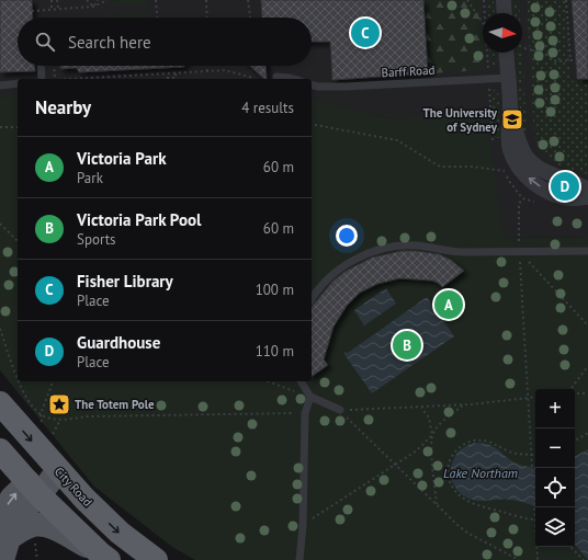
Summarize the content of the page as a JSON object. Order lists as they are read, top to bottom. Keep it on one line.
{"streets":{"highway":["City Road"],"lane":["Barff Road"]},"water":["Lake Northam"],"places":{"school or university":["The University of Sydney"],"place":["The Totem Pole"]},"north":"right","page":{"pins":["C","D","A","B"],"search":"Search here","heading":["Nearby","4 results"],"list":[{"mark":"A","name":"Victoria Park","note":"Park","value":"60 m"},{"mark":"B","name":"Victoria Park Pool","note":"Sports","value":"60 m"},{"mark":"C","name":"Fisher Library","note":"Place","value":"100 m"},{"mark":"D","name":"Guardhouse","note":"Place","value":"110 m"}],"map_buttons":["+","−"]}}
